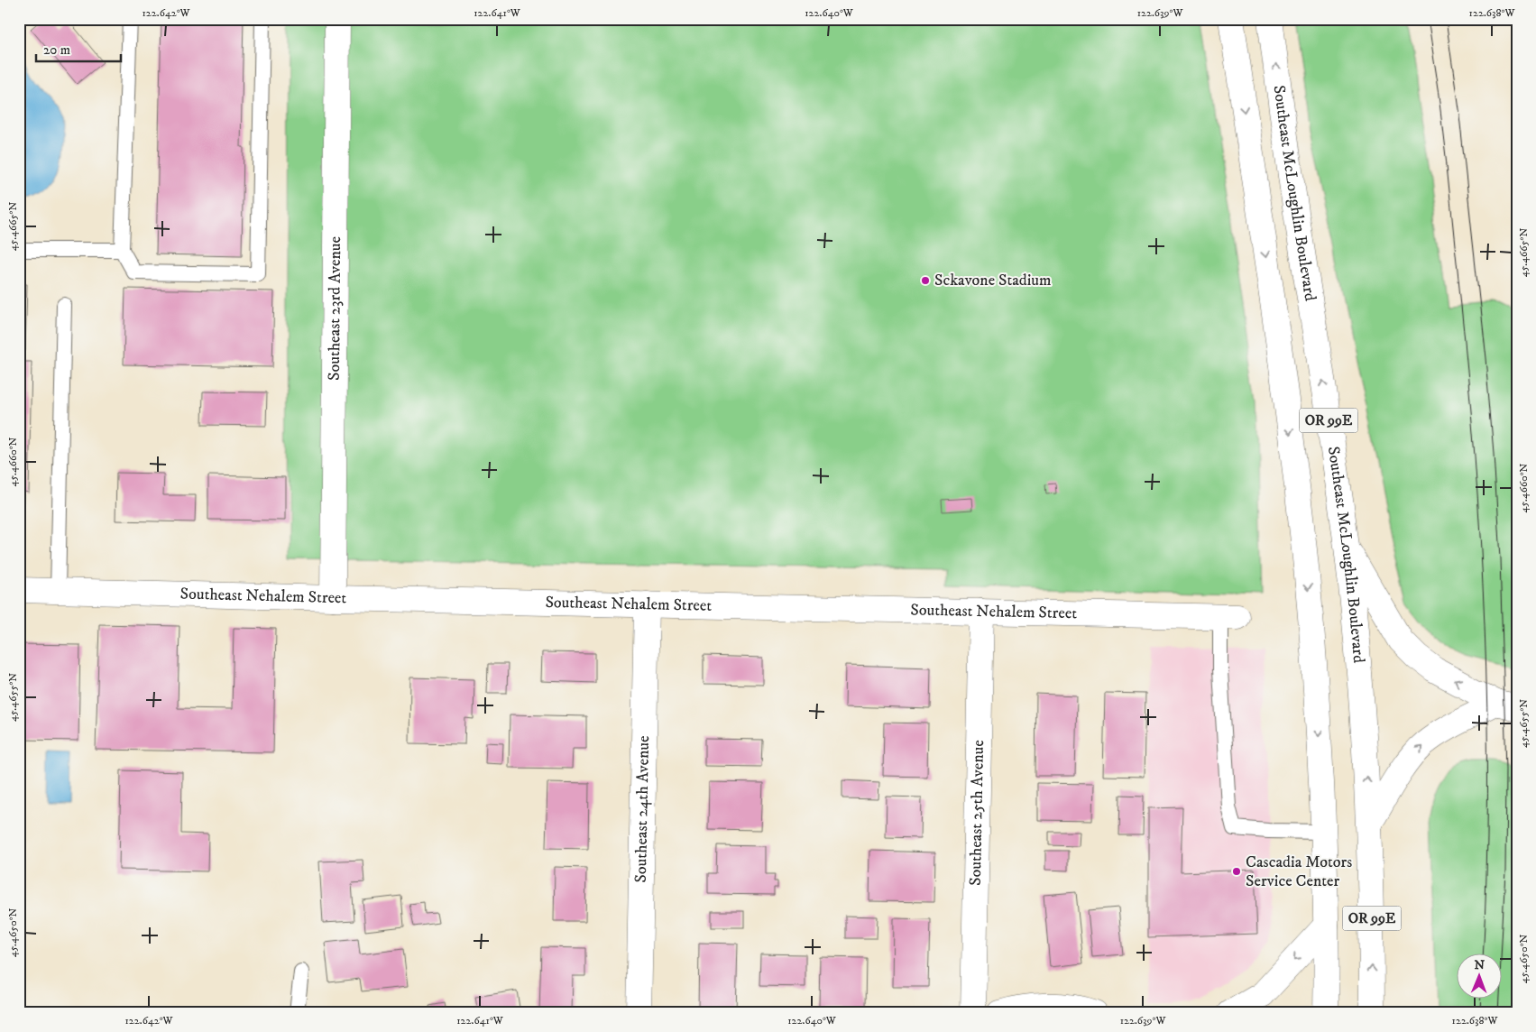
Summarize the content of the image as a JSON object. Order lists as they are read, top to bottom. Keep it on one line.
{"streets":{"main road":["Southeast McLoughlin Boulevard","Southeast 23rd Avenue","OR 99E","Southeast Nehalem Street","Southeast 24th Avenue","Southeast 25th Avenue"]},"crossings":[["Southeast 23rd Avenue","Southeast Nehalem Street"],["Southeast Nehalem Street","Southeast 24th Avenue"],["Southeast Nehalem Street","Southeast 25th Avenue"]],"places":["Sckavone Stadium","Cascadia Motors Service Center"],"scale_bar":"20 m","north":"top","coordinates":["122.642°W","122.641°W","122.640°W","122.639°W","122.638°W","45.4665°N","45.4660°N","45.4655°N","45.4650°N"]}
